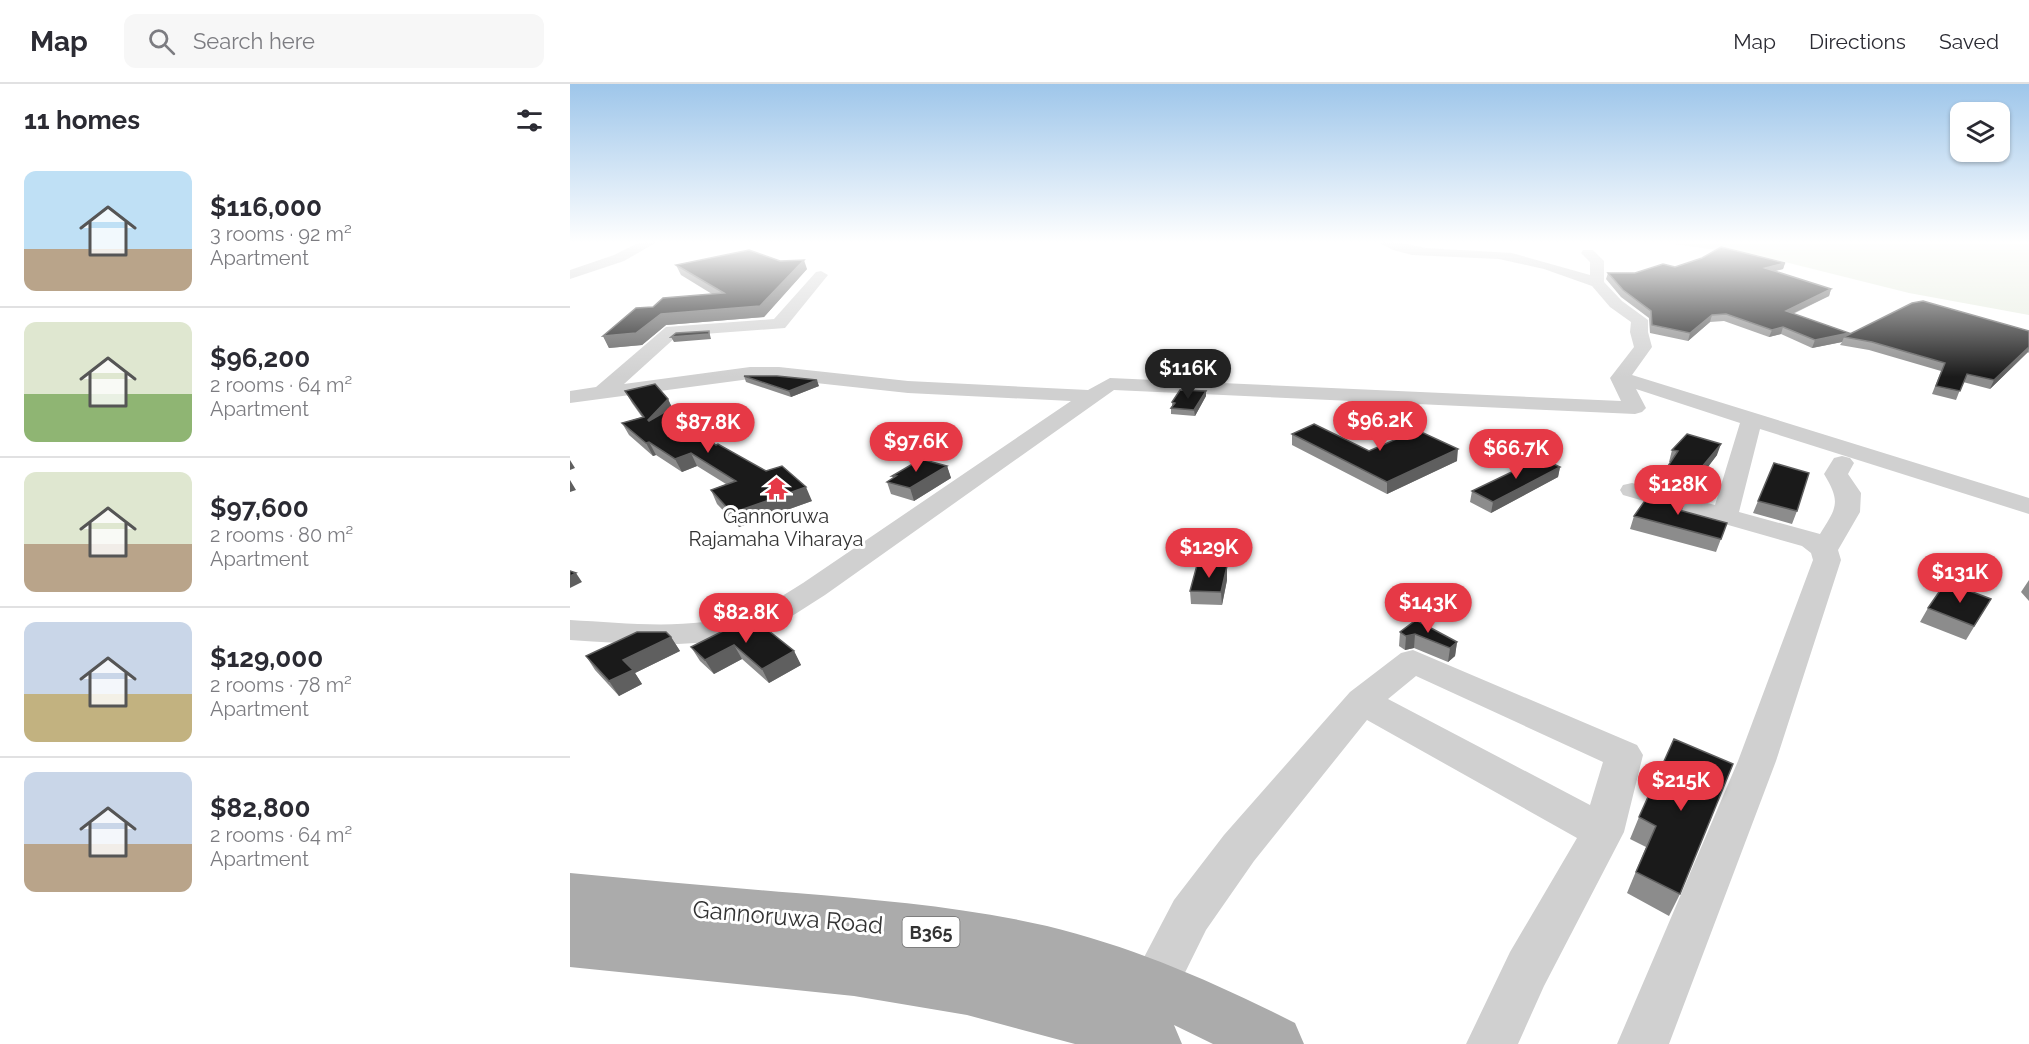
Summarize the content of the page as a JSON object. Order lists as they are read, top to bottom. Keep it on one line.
{"streets":{"main road":["Gannoruwa Road","B365"]},"places":{"temple":["Gannoruwa Rajamaha Viharaya"]},"page":{"header":"Map","search":"Search here","nav":["Map","Directions","Saved"],"heading":"11 homes","list":[{"name":"$116,000","note":"3 rooms · 92 m² · Apartment"},{"name":"$96,200","note":"2 rooms · 64 m² · Apartment"},{"name":"$97,600","note":"2 rooms · 80 m² · Apartment"},{"name":"$129,000","note":"2 rooms · 78 m² · Apartment"},{"name":"$82,800","note":"2 rooms · 64 m² · Apartment"}],"price":["$116K","$96.2K","$87.8K","$97.6K","$66.7K","$128K","$129K","$131K","$143K","$82.8K","$215K"]}}
